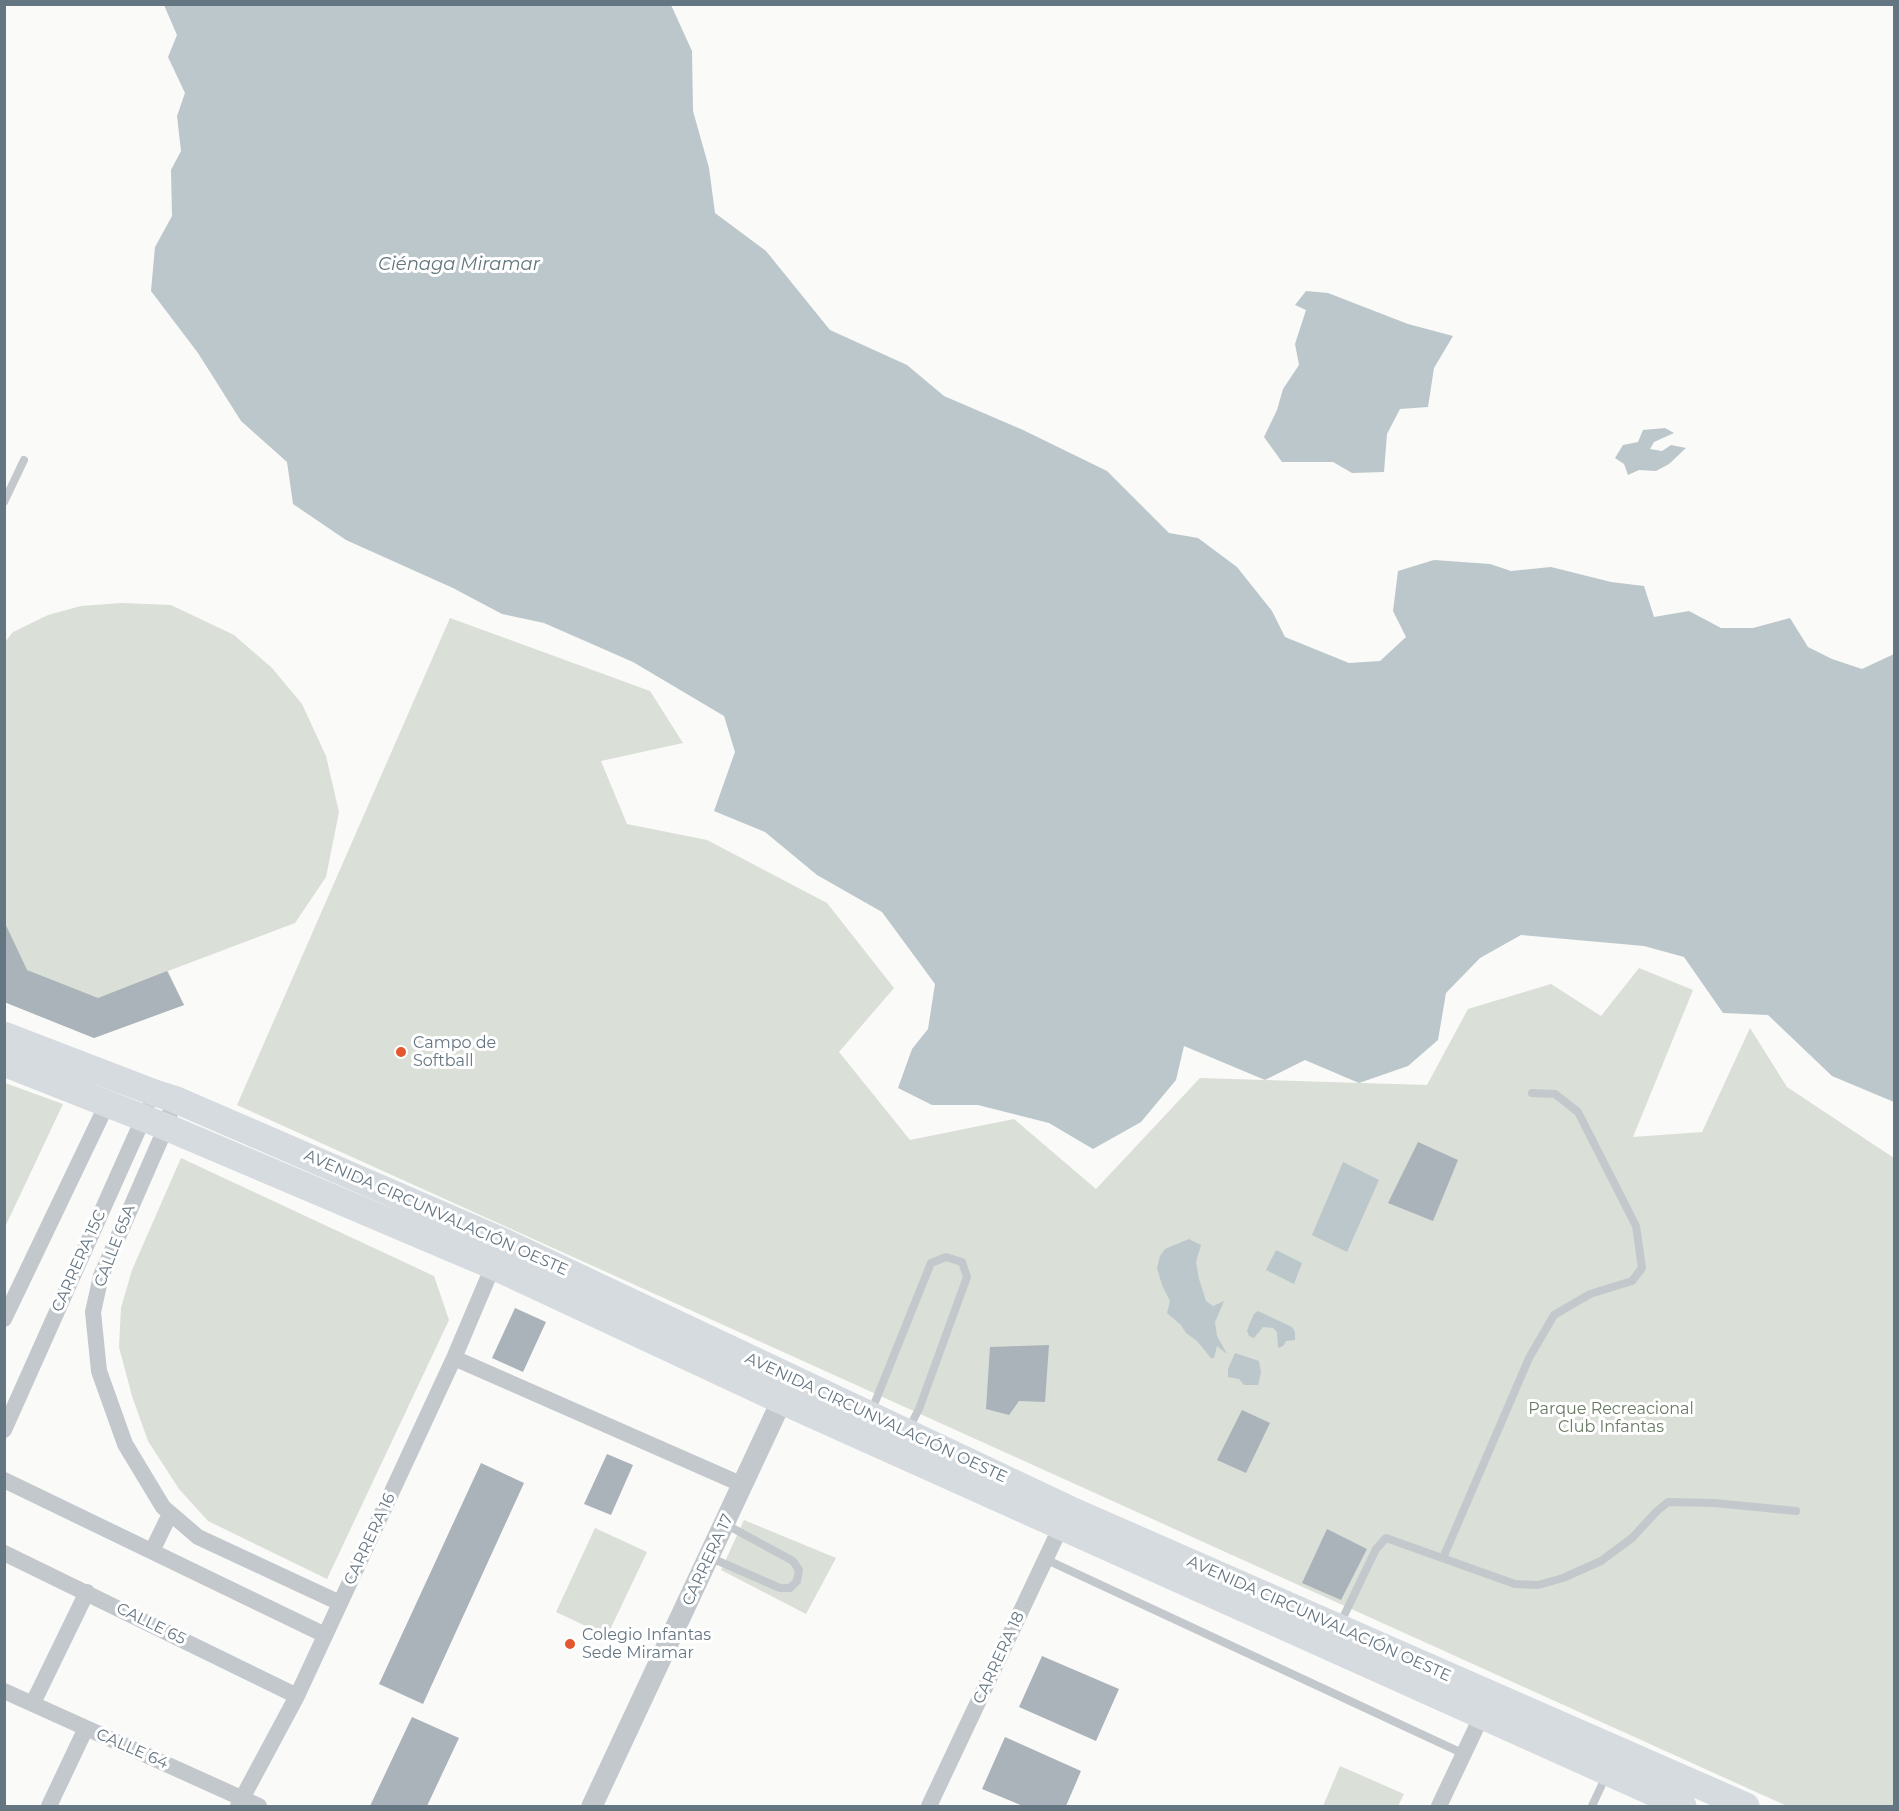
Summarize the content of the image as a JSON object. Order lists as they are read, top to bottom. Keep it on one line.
{"streets":{"main road":["AVENIDA CIRCUNVALACIÓN OESTE"],"street":["CALLE 65A","CARRERA 15C","CARRERA 16","CARRERA 17","CALLE 65","CARRERA 18","CALLE 64"]},"crossings":[["AVENIDA CIRCUNVALACIÓN OESTE","CALLE 65A"],["AVENIDA CIRCUNVALACIÓN OESTE","CARRERA 15C"],["AVENIDA CIRCUNVALACIÓN OESTE","CARRERA 16"],["AVENIDA CIRCUNVALACIÓN OESTE","CARRERA 17"],["AVENIDA CIRCUNVALACIÓN OESTE","CARRERA 18"],["CALLE 65A","CARRERA 15C"],["CALLE 65A","CARRERA 16"],["CARRERA 16","CALLE 65"],["CARRERA 16","CALLE 64"]],"water":["Ciénaga Miramar"],"parks":["Parque Recreacional Club Infantas"],"places":["Campo de Softball","Colegio Infantas Sede Miramar"]}
